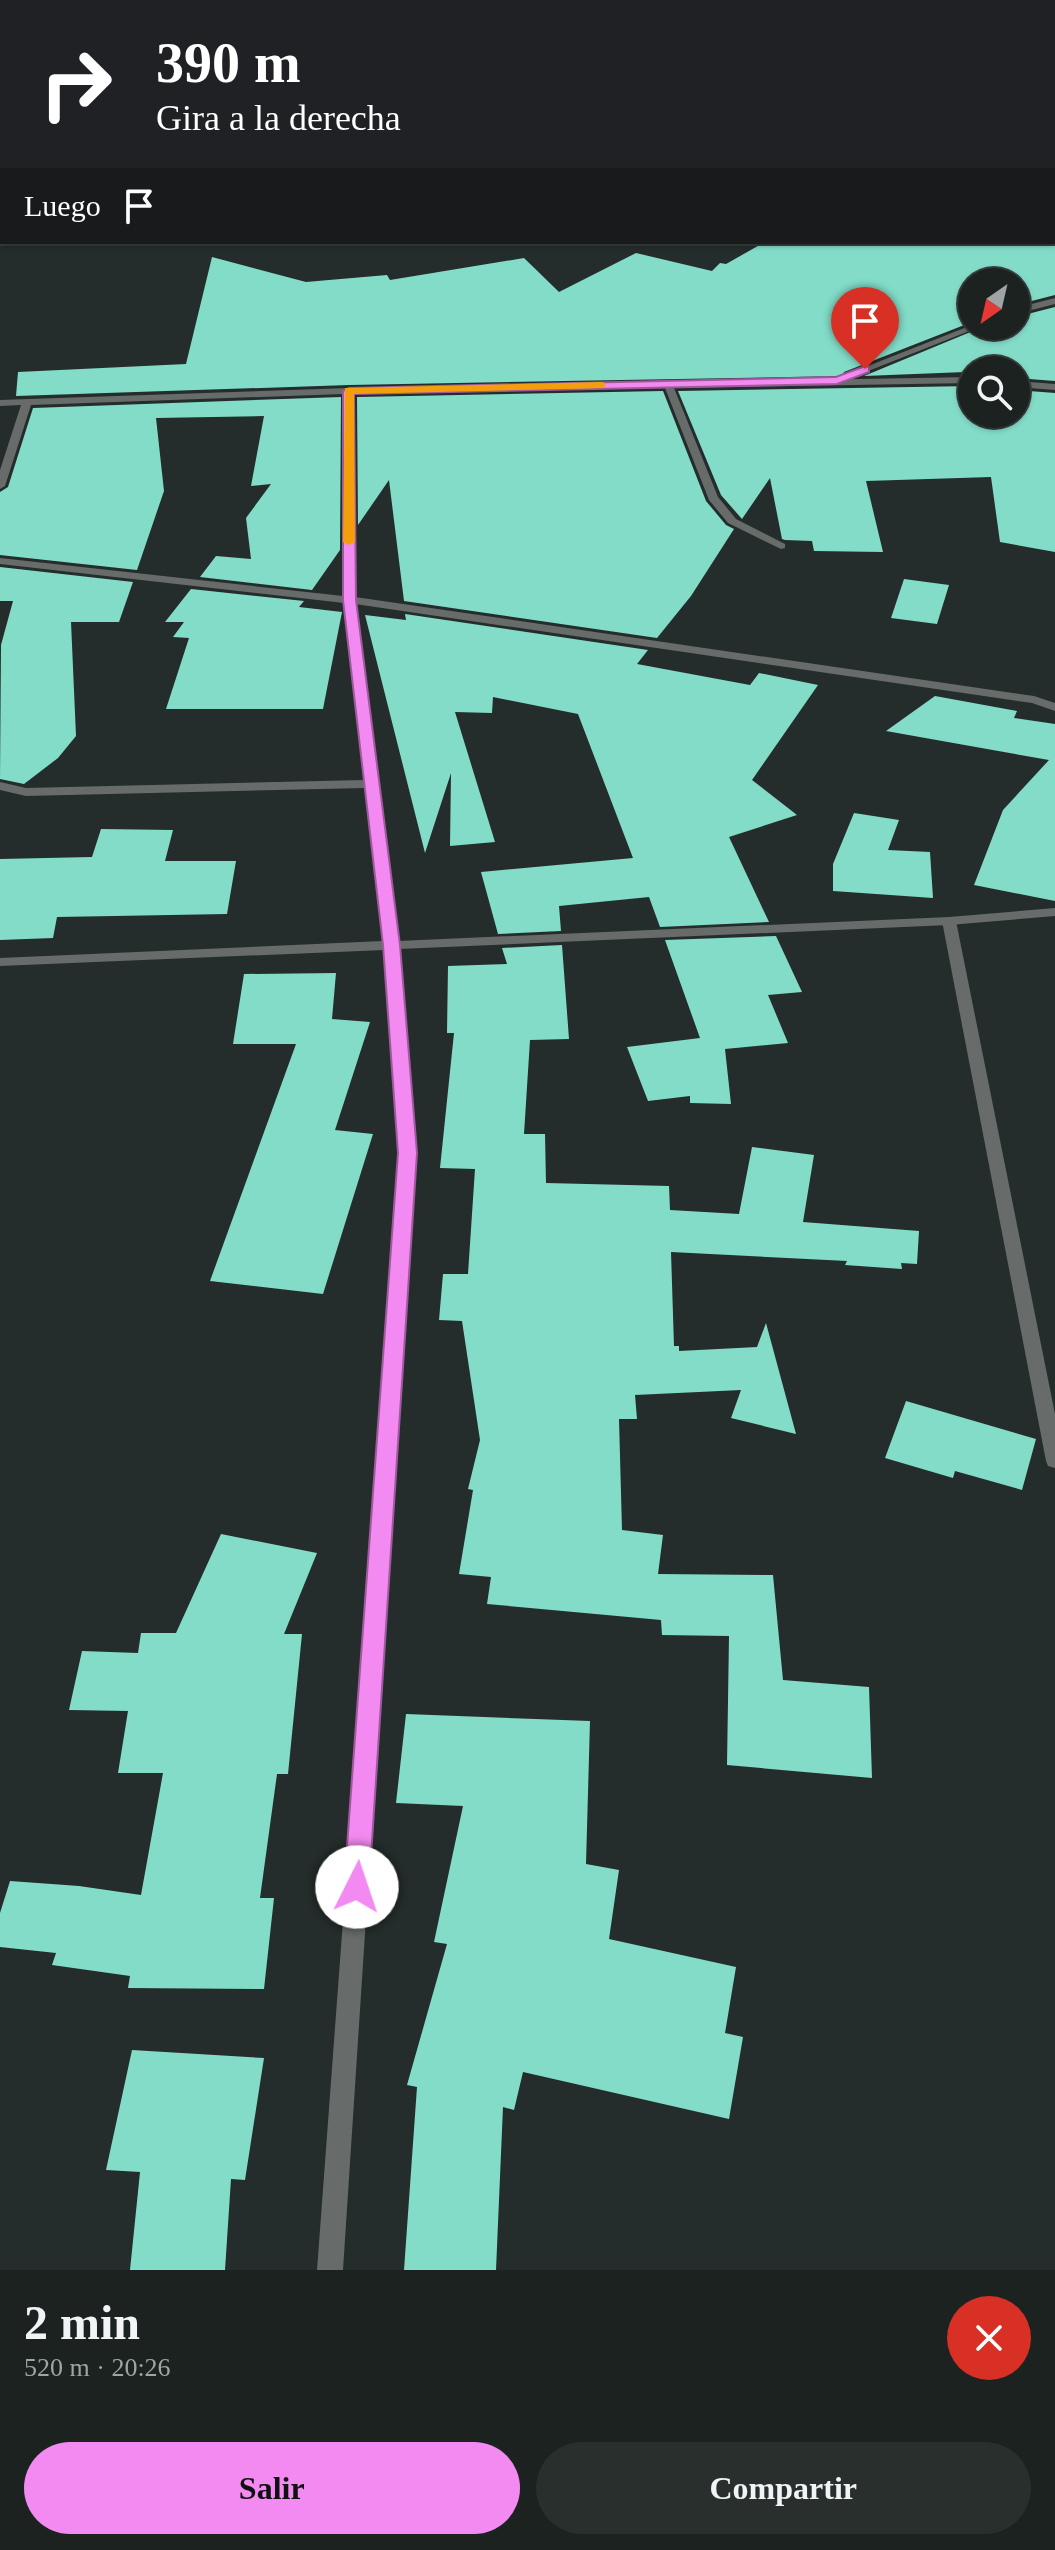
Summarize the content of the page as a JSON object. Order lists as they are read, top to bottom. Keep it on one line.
{"north":"bottom left","page":{"turn":["390 m","Gira a la derecha"],"then":"Luego","heading":["2 min","520 m · 20:26"],"buttons":["Salir","Compartir"]}}
